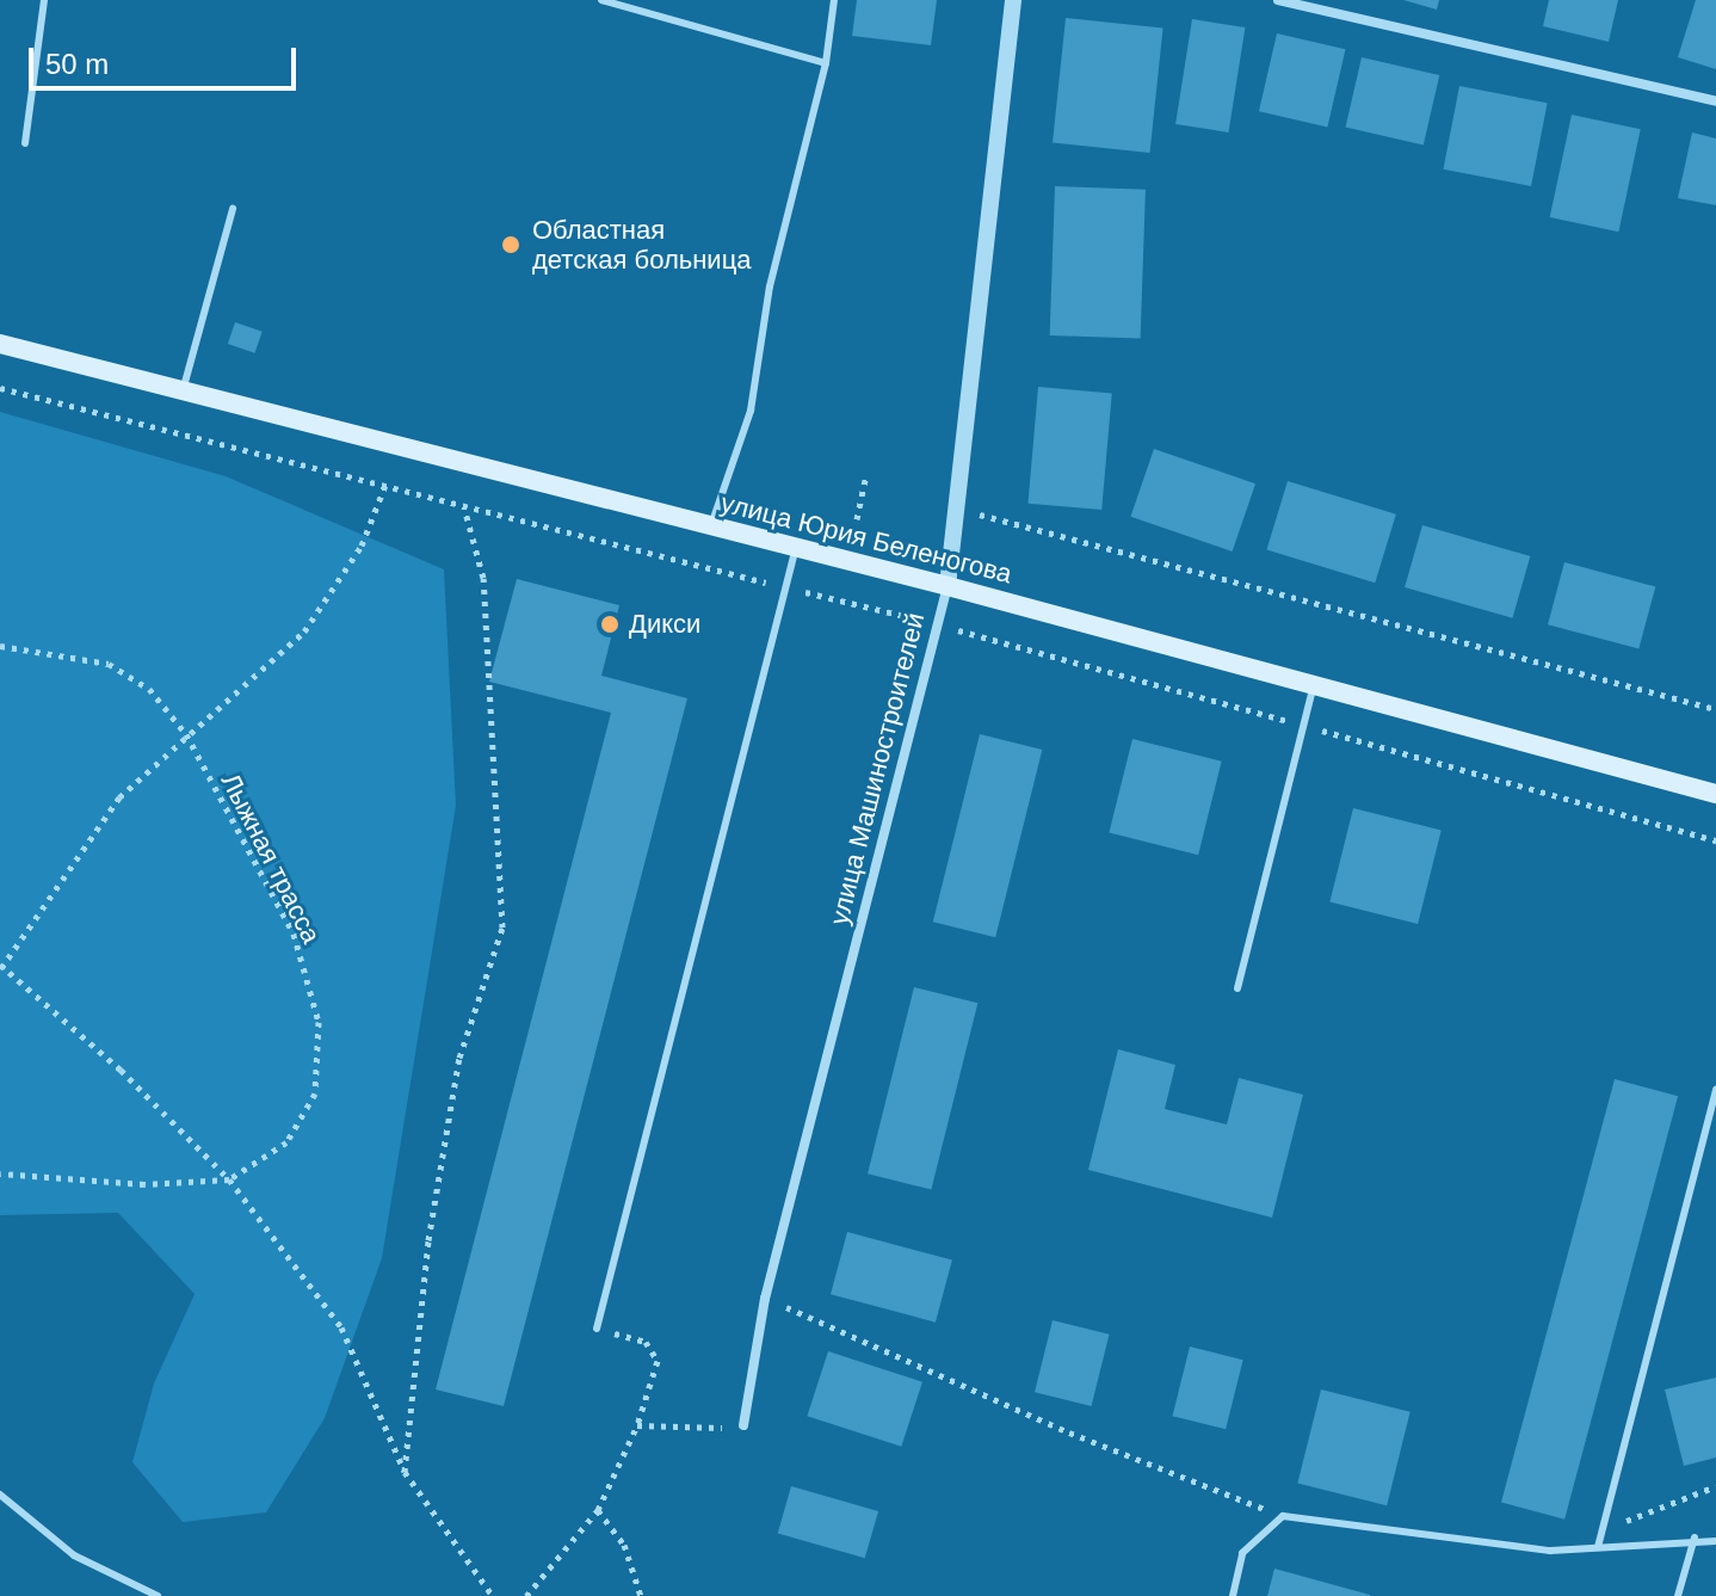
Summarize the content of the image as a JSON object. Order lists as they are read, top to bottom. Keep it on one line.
{"streets":{"main road":["улица Юрия Беленогова"],"street":["улица Машиностроителей"],"path":["Лыжная трасса"]},"crossings":[["улица Юрия Беленогова","улица Машиностроителей"]],"places":["Областная детская больница","Дикси"],"scale_bar":"50 m"}
